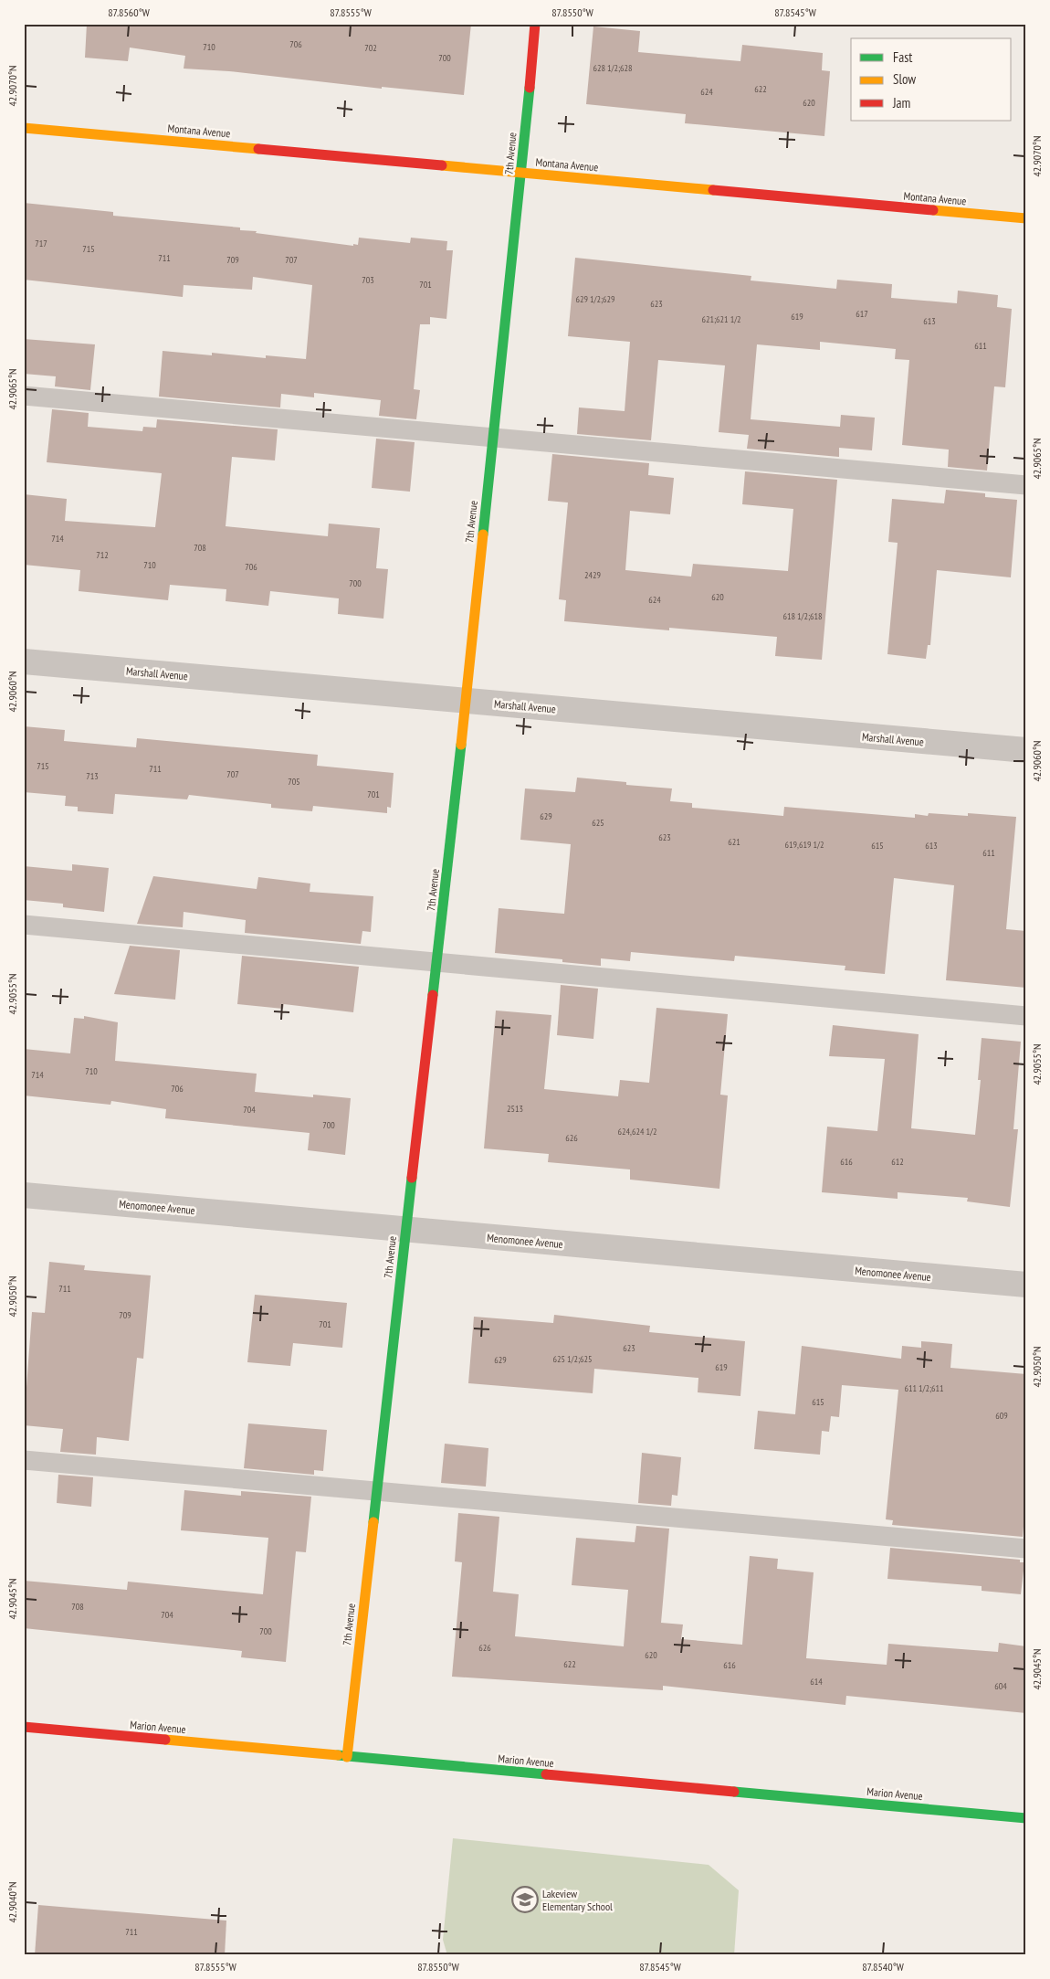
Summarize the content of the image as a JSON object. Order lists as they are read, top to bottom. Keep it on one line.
{"streets":{"street":["Montana Avenue","7th Avenue","Marshall Avenue","Menomonee Avenue","Marion Avenue"]},"crossings":[["Montana Avenue","7th Avenue"],["7th Avenue","Marshall Avenue"],["7th Avenue","Menomonee Avenue"],["7th Avenue","Marion Avenue"]],"places":{"school or university":["Lakeview Elementary School"]},"house_numbers":["706","710","702","700","628 1/2;628","622","624","620","717","715","711","709","707","703","701","629 1/2;629","623","617","619","621;621 1/2","613","611","714","708","712","710","706","2429","700","620","624","618 1/2;618","715","711","707","713","705","701","629","625","623","621","619,619 1/2","615","613","611","710","714","706","2513","704","700","624,624 1/2","626","616","612","711","709","701","623","625 1/2;625","629","619","611 1/2;611","615","609","708","704","700","626","620","622","616","614","604","711"],"legend":["Fast","Slow","Jam"],"coordinates":["87.8560°W","87.8555°W","87.8550°W","87.8545°W","42.9070°N","42.9065°N","42.9060°N","42.9055°N","42.9050°N","42.9045°N","42.9040°N","87.8540°W"]}
